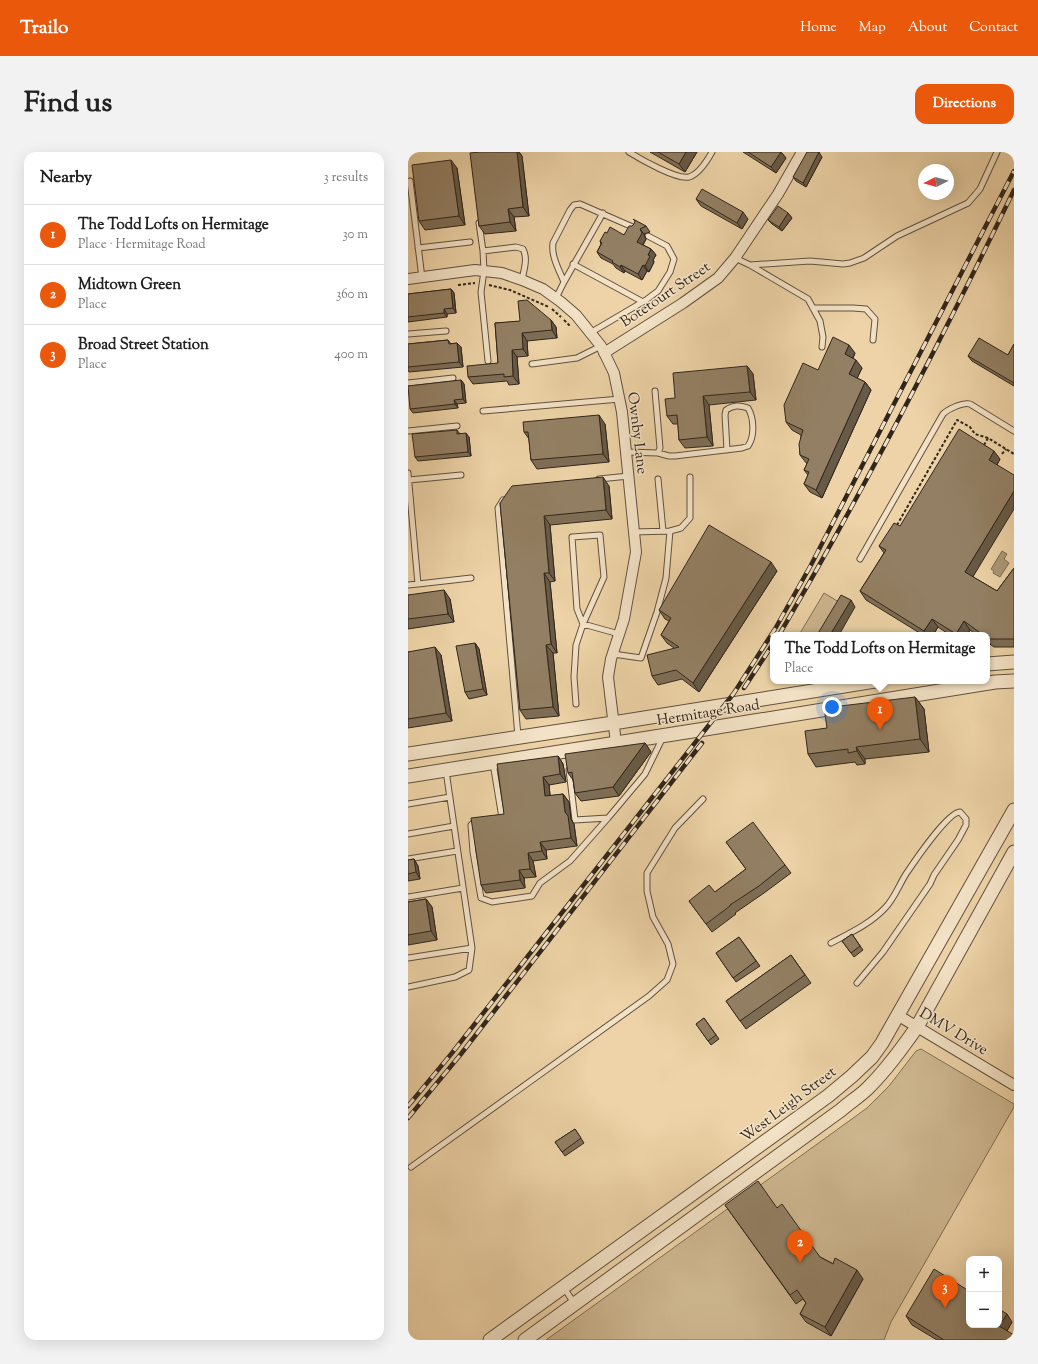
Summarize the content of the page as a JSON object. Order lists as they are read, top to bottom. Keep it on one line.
{"streets":{"street":["Botetourt Street","Ownby Lane","Hermitage Road","DMV Drive","West Leigh Street"]},"crossings":[["Botetourt Street","Ownby Lane"],["Ownby Lane","Hermitage Road"],["DMV Drive","West Leigh Street"]],"north":"left","page":{"header":"Trailo","nav":["Home","Map","About","Contact"],"title":"Find us","buttons":"Directions","heading":["Nearby","3 results"],"list":[{"mark":"1","name":"The Todd Lofts on Hermitage","note":"Place · Hermitage Road","value":"30 m"},{"mark":"2","name":"Midtown Green","note":"Place","value":"360 m"},{"mark":"3","name":"Broad Street Station","note":"Place","value":"400 m"}],"popup":["The Todd Lofts on Hermitage","Place"],"pins":["1","2","3"],"map_buttons":["+","−"]}}
